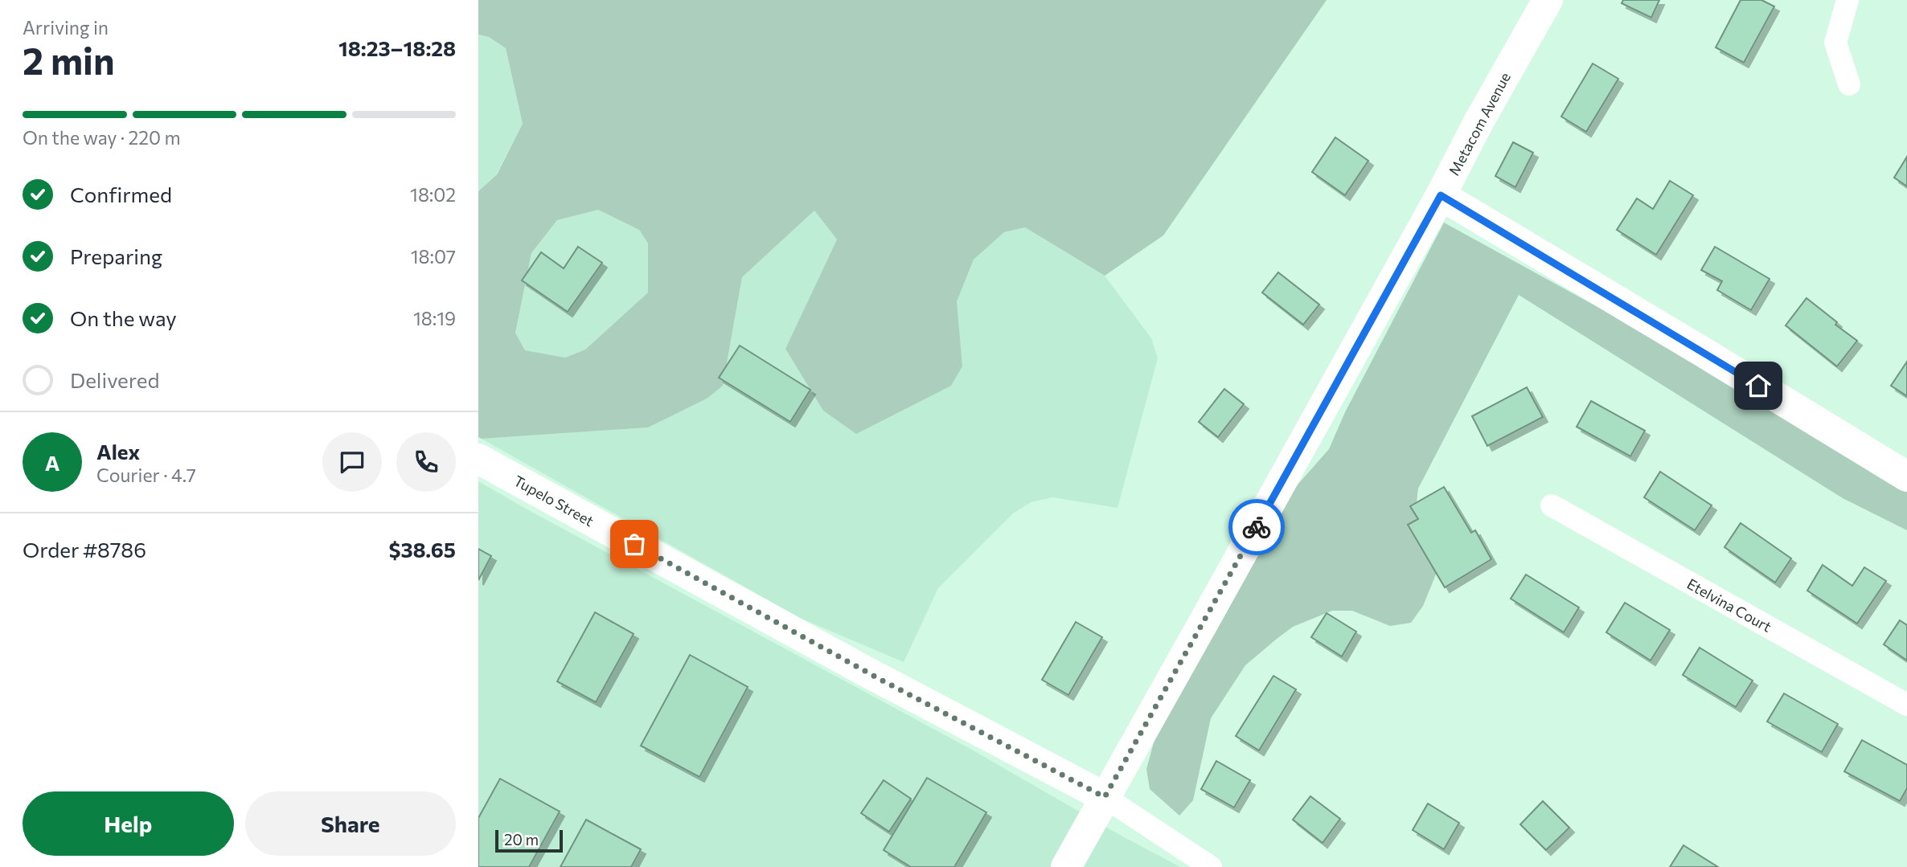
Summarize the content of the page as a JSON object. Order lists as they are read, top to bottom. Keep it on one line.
{"streets":{"main road":["Metacom Avenue","Tupelo Street"],"street":["Etelvina Court"]},"crossings":[["Metacom Avenue","Tupelo Street"]],"scale_bar":"20 m","page":{"heading":["2 min","Arriving in","18:23–18:28"],"panel":["Alex","Courier · 4.7","Order #8786","$38.65"],"bar":"On the way · 220 m","list":[["Confirmed","18:02"],["Preparing","18:07"],["On the way","18:19"],"Delivered"],"round":"A","buttons":["Help","Share"],"scale":"20 m"}}
